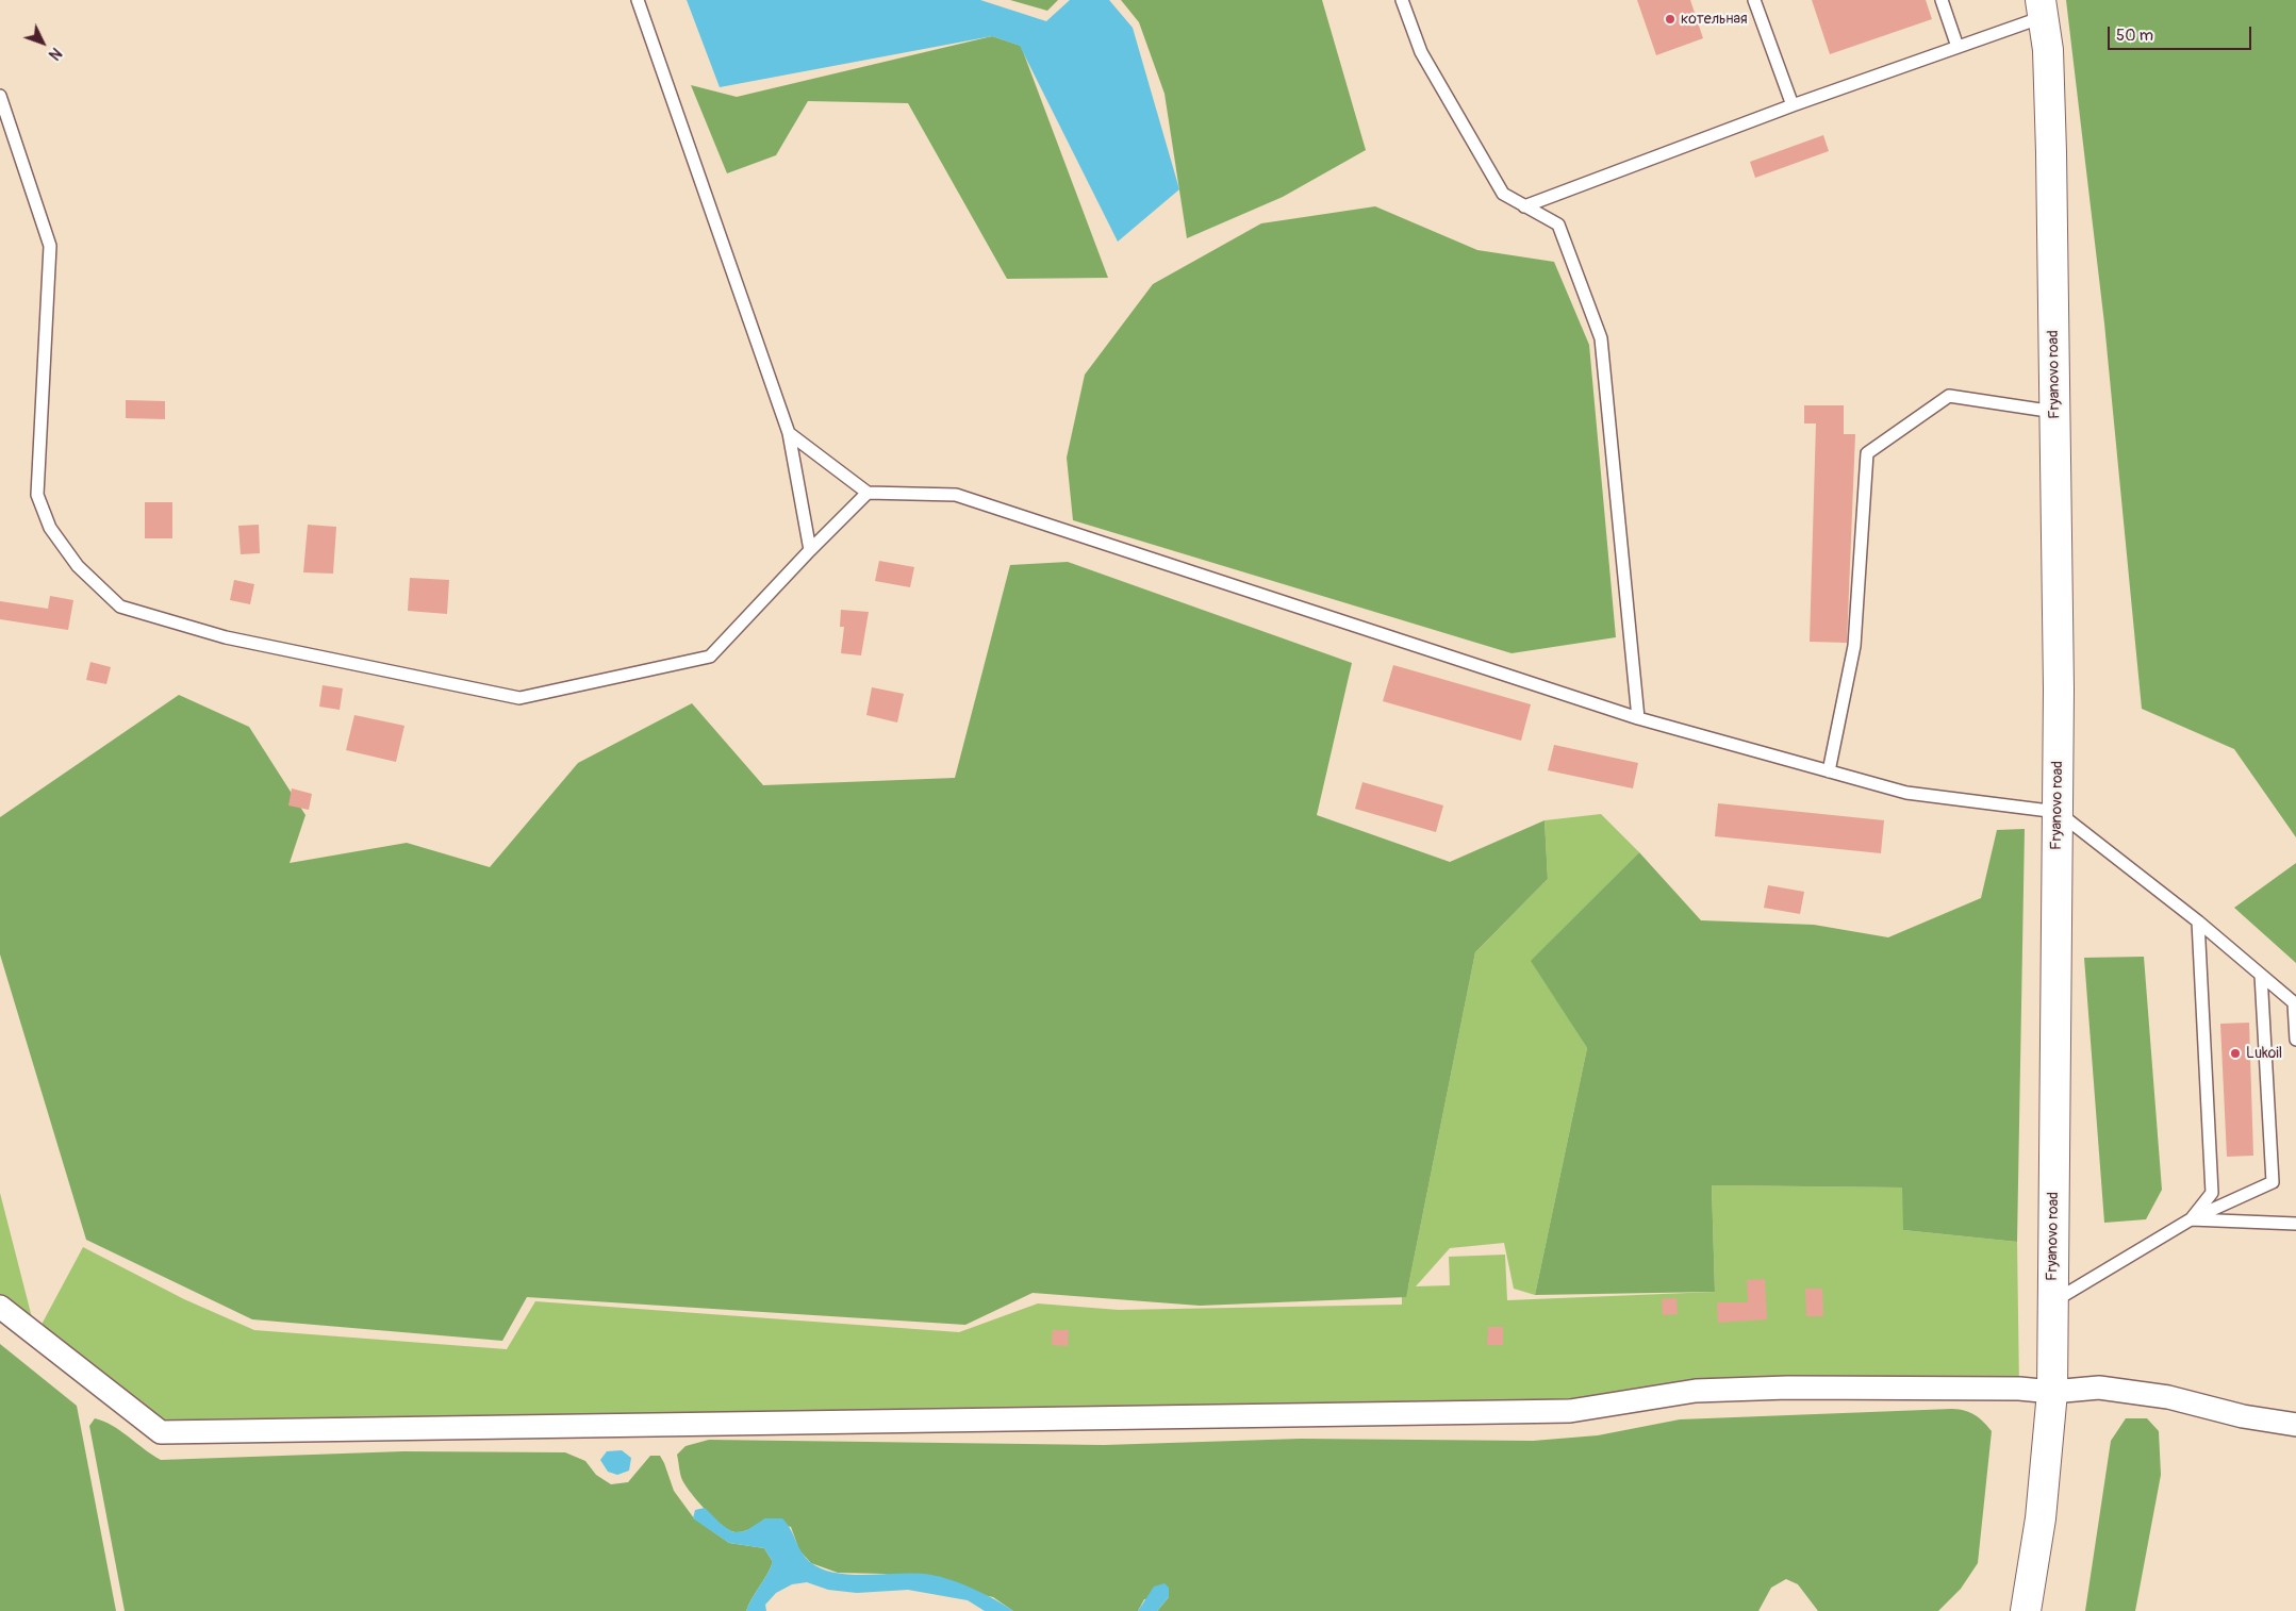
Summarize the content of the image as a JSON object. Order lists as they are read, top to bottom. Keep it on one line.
{"streets":{"main road":["Fryanovo road"]},"places":["котельная","Lukoil"],"scale_bar":"50 m","north":"bottom right"}
